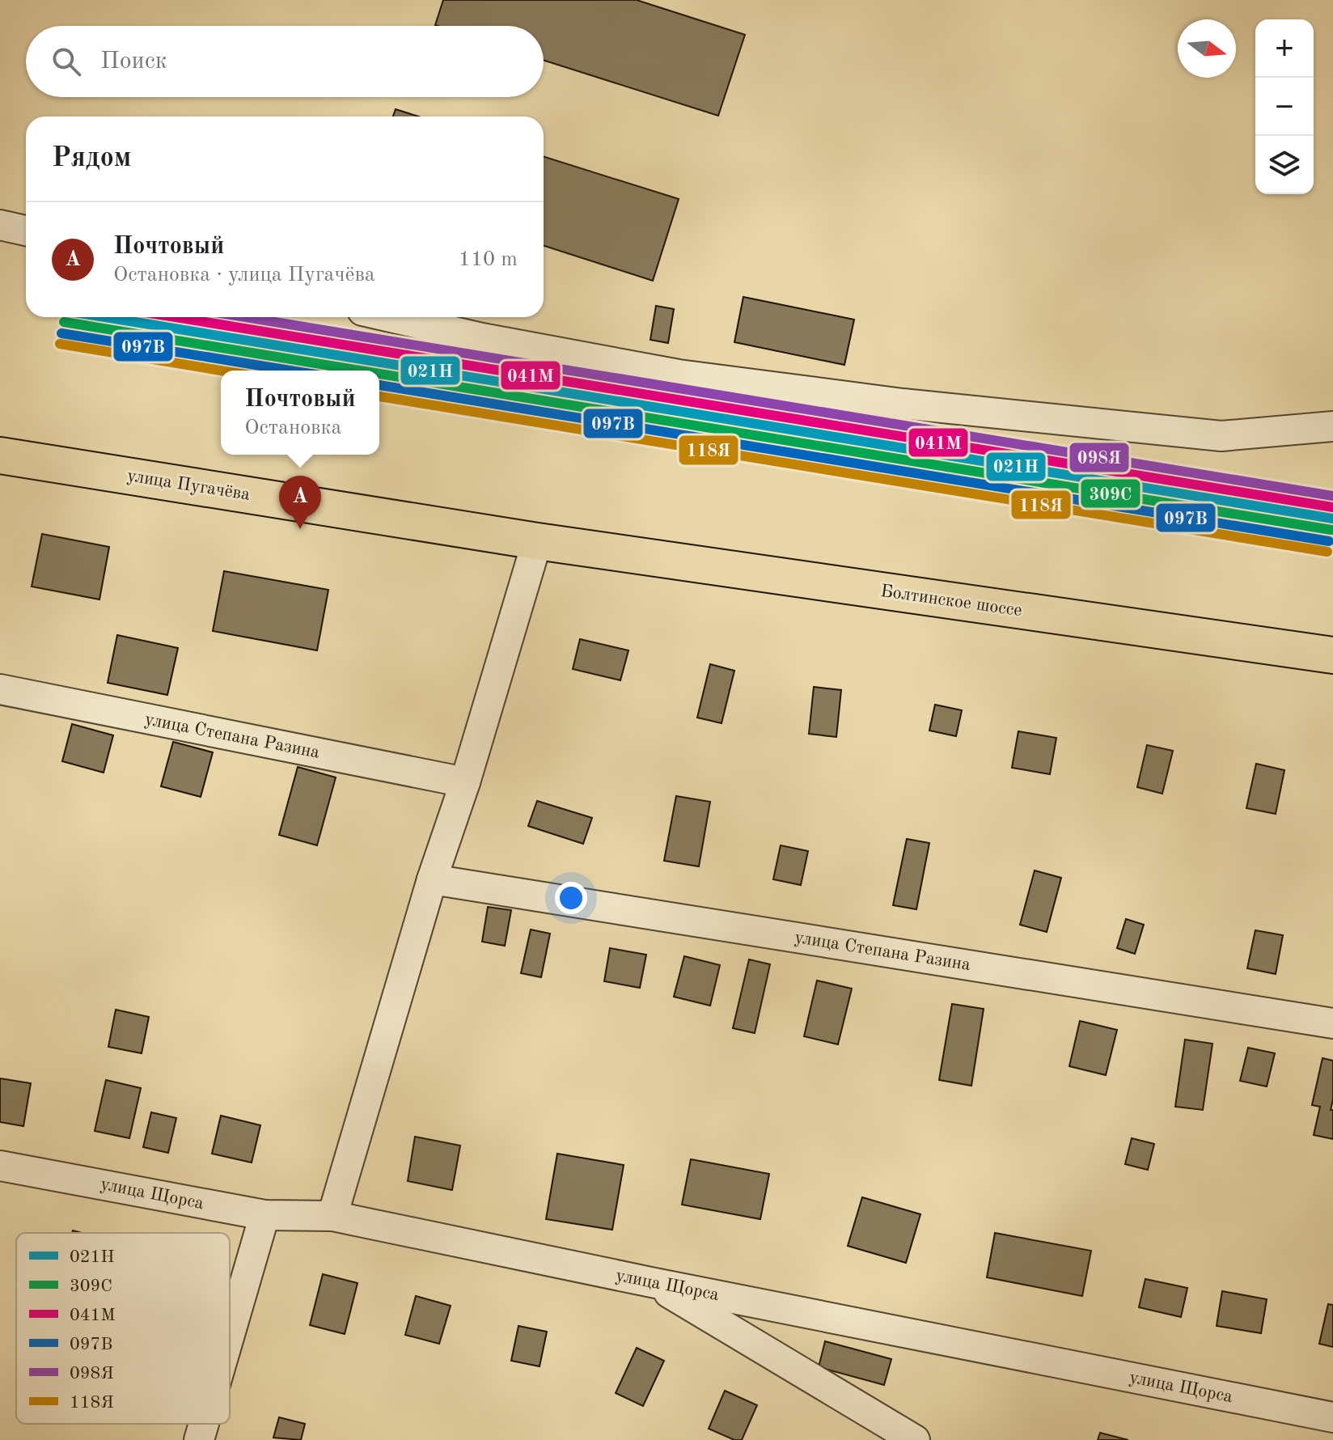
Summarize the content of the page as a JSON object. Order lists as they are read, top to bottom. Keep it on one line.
{"streets":{"main road":["улица Пугачёва","Болтинское шоссе"],"street":["улица Степана Разина","улица Щорса"]},"crossings":[["улица Пугачёва","Болтинское шоссе"]],"lines":["transit line 021Н","transit line 041М","transit line 098Я","transit line 309С","transit line 097В","transit line 118Я"],"legend":["021Н","309С","041М","097В","098Я","118Я"],"north":"right","page":{"map_buttons":["+","−"],"search":"Поиск","heading":"Рядом","list":[{"mark":"A","name":"Почтовый","note":"Остановка · улица Пугачёва","value":"110 m"}],"popup":["Почтовый","Остановка"],"pins":"A"}}
